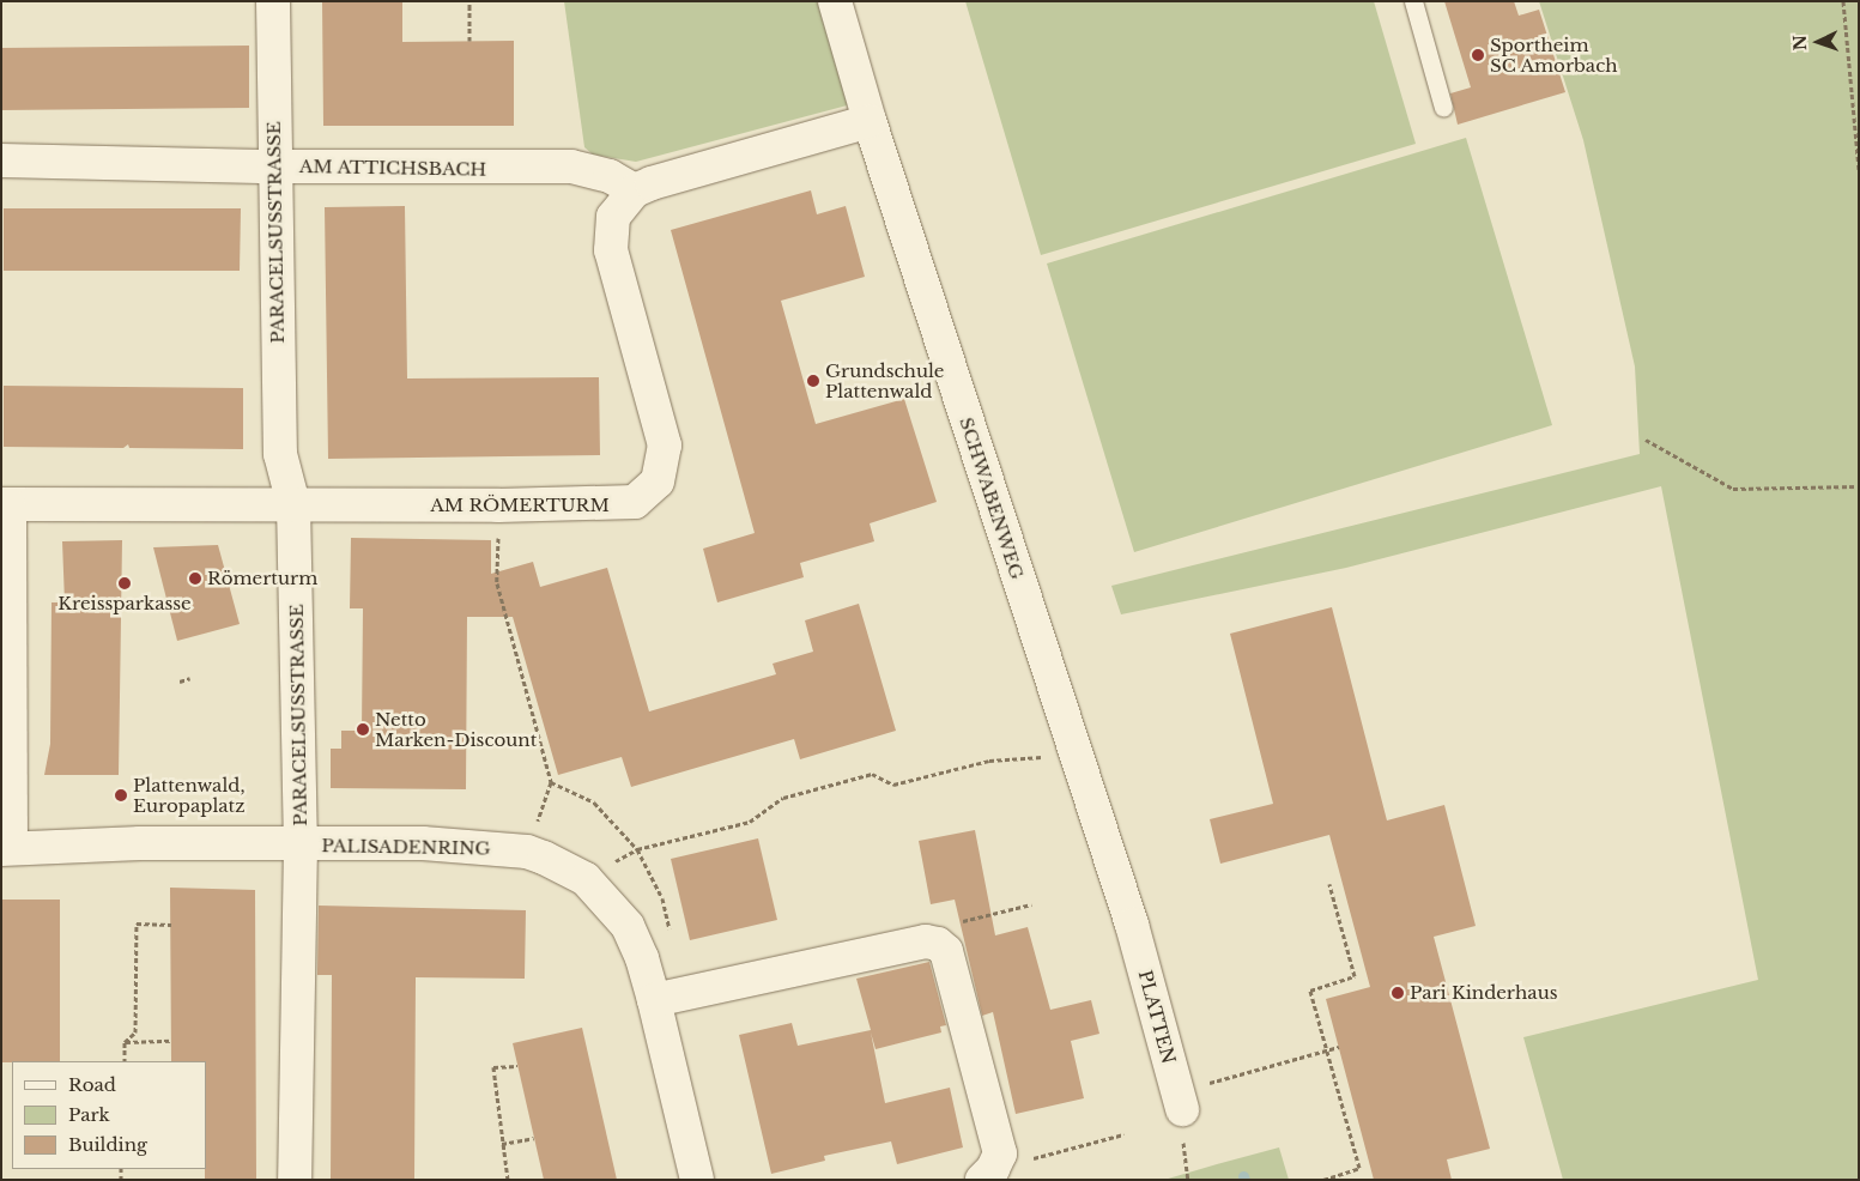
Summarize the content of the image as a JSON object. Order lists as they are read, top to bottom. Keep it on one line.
{"streets":{"street":["AM ATTICHSBACH","PARACELSUSSTRASSE","SCHWABENWEG","AM RÖMERTURM","PALISADENRING","PLATTEN"]},"crossings":[["AM ATTICHSBACH","PARACELSUSSTRASSE"],["AM ATTICHSBACH","AM RÖMERTURM"],["PARACELSUSSTRASSE","AM RÖMERTURM"],["PARACELSUSSTRASSE","PALISADENRING"],["SCHWABENWEG","PLATTEN"]],"places":["Sportheim SC Amorbach","Grundschule Plattenwald","Römerturm","Kreissparkasse","Netto Marken-Discount","Plattenwald, Europaplatz","Pari Kinderhaus"],"legend":["Road","Park","Building"],"north":"left"}
